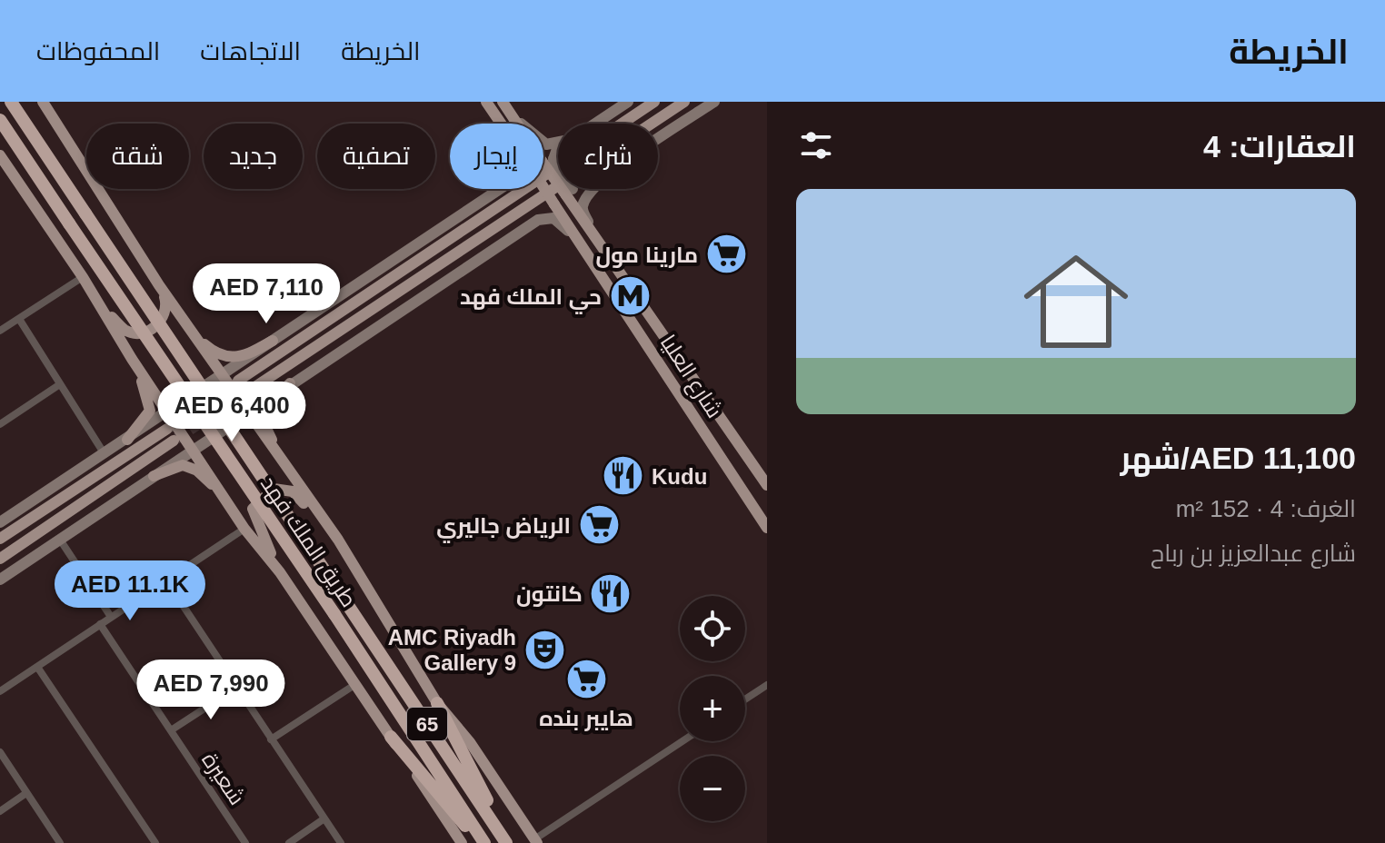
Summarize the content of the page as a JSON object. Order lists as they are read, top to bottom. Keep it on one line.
{"streets":{"highway":["طريق الملك فهد","65"],"main road":["شارع العليا"],"street":["شعيرة"]},"places":{"supermarket":["مارينا مول","الرياض جاليري","هايبر بنده"],"metro station":["حي الملك فهد"],"restaurant":["Kudu","كانتون"],"theatre":["AMC Riyadh Gallery 9"]},"page":{"header":"الخريطة","nav":["الخريطة","الاتجاهات","المحفوظات"],"heading":"العقارات: 4","chip":["شراء","إيجار","تصفية","جديد","شقة"],"list":[{"name":"AED 11,100/شهر","note":"الغرف: 4 · 152 m² · شارع عبدالعزيز بن رباح"}],"price":["AED 7,110","AED 6,400","AED 11.1K","AED 7,990"],"map_buttons":["+","−"]}}
